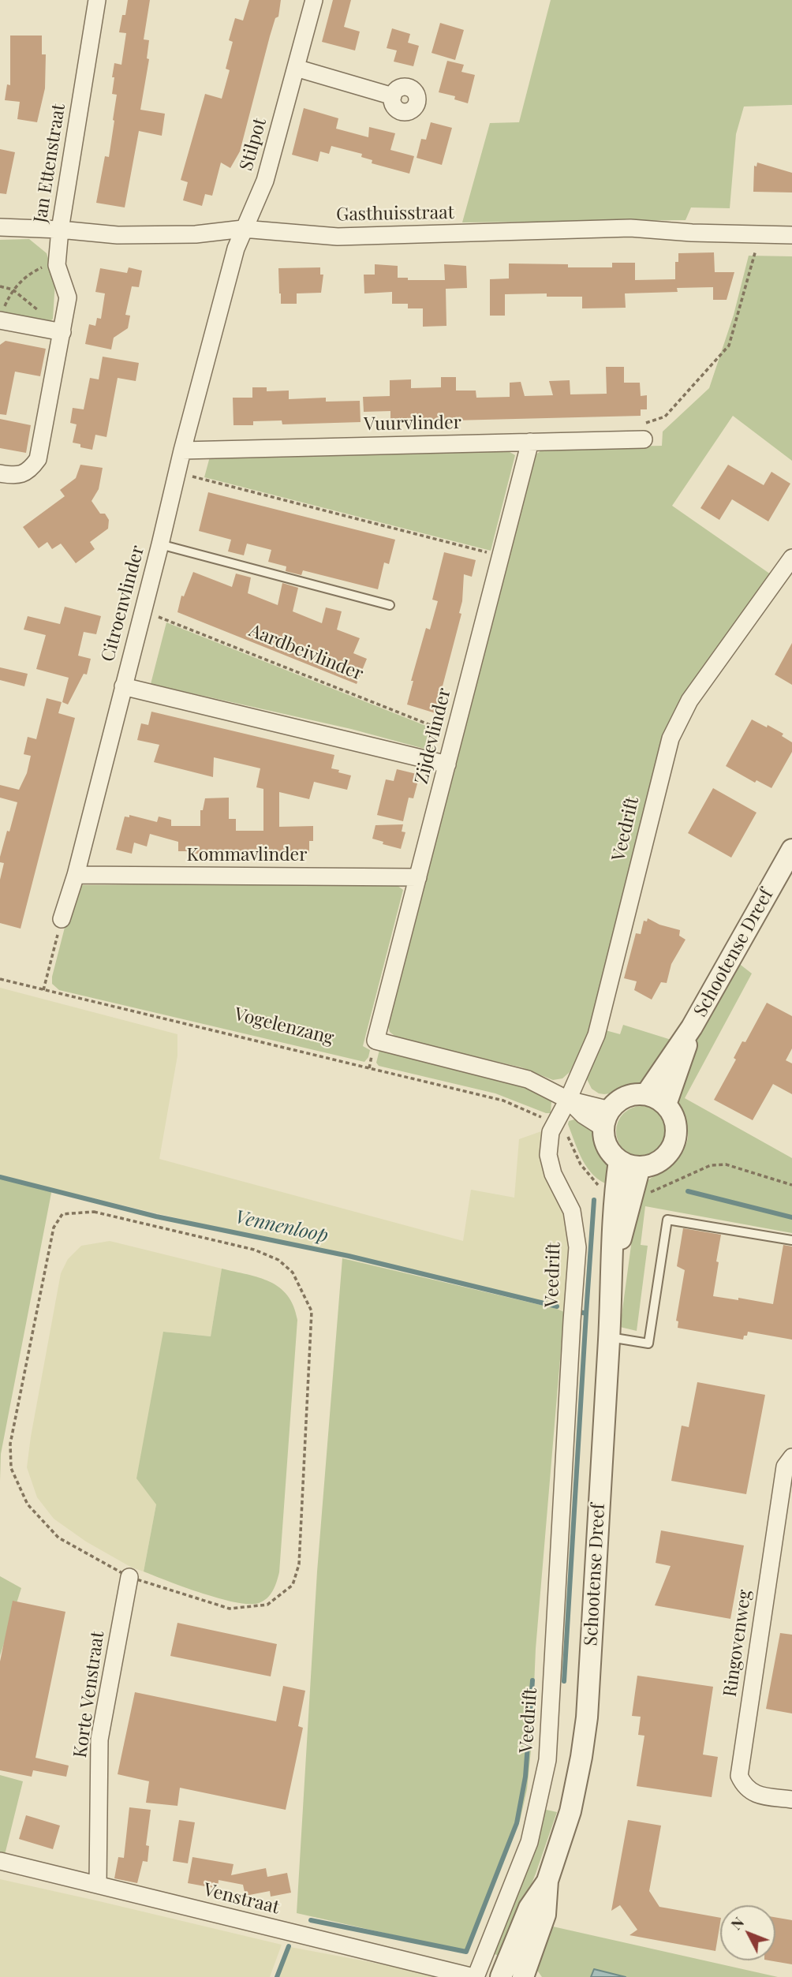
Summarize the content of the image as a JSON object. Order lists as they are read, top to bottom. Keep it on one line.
{"streets":{"street":["Stilpot","Jan Ettenstraat","Gasthuisstraat","Vuurvlinder","Citroenvlinder","Zijdevlinder","Veedrift","Kommavlinder","Schootense Dreef","Ringovenweg","Korte Venstraat","Venstraat"],"path":["Aardbeivlinder","Vogelenzang"]},"crossings":[["Stilpot","Gasthuisstraat"],["Stilpot","Citroenvlinder"],["Jan Ettenstraat","Gasthuisstraat"],["Gasthuisstraat","Citroenvlinder"],["Vuurvlinder","Citroenvlinder"],["Vuurvlinder","Zijdevlinder"],["Citroenvlinder","Aardbeivlinder"],["Citroenvlinder","Kommavlinder"],["Aardbeivlinder","Zijdevlinder"],["Zijdevlinder","Veedrift"],["Zijdevlinder","Kommavlinder"],["Veedrift","Vogelenzang"],["Veedrift","Venstraat"],["Korte Venstraat","Venstraat"]],"water":["Vennenloop"],"north":"top left"}
